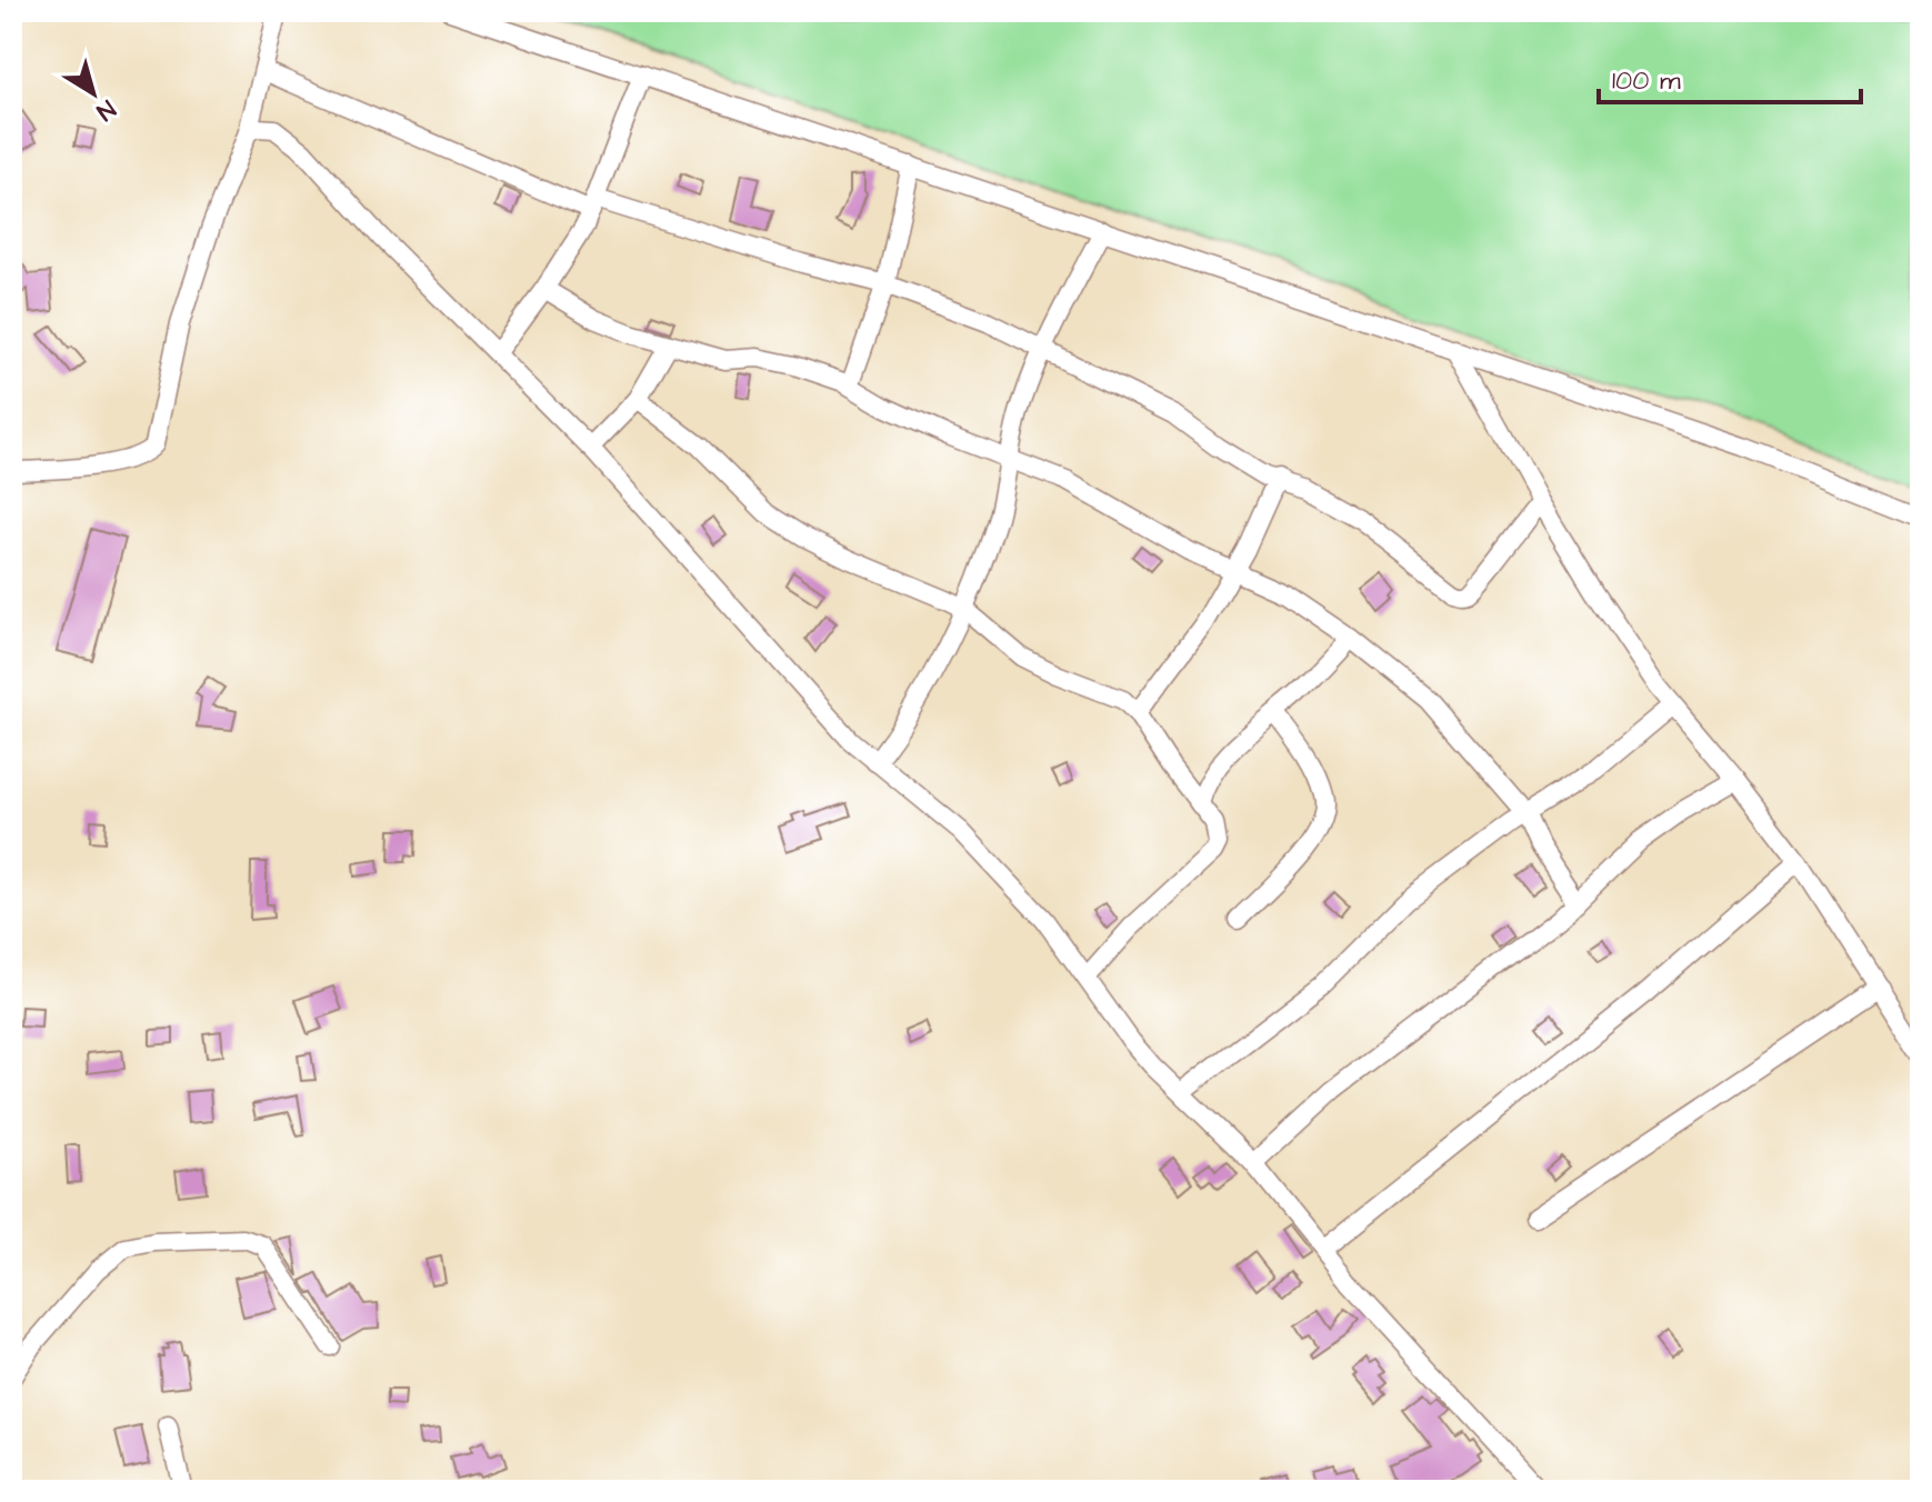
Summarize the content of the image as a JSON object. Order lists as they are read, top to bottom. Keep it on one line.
{"scale_bar":"100 m","north":"bottom right"}
